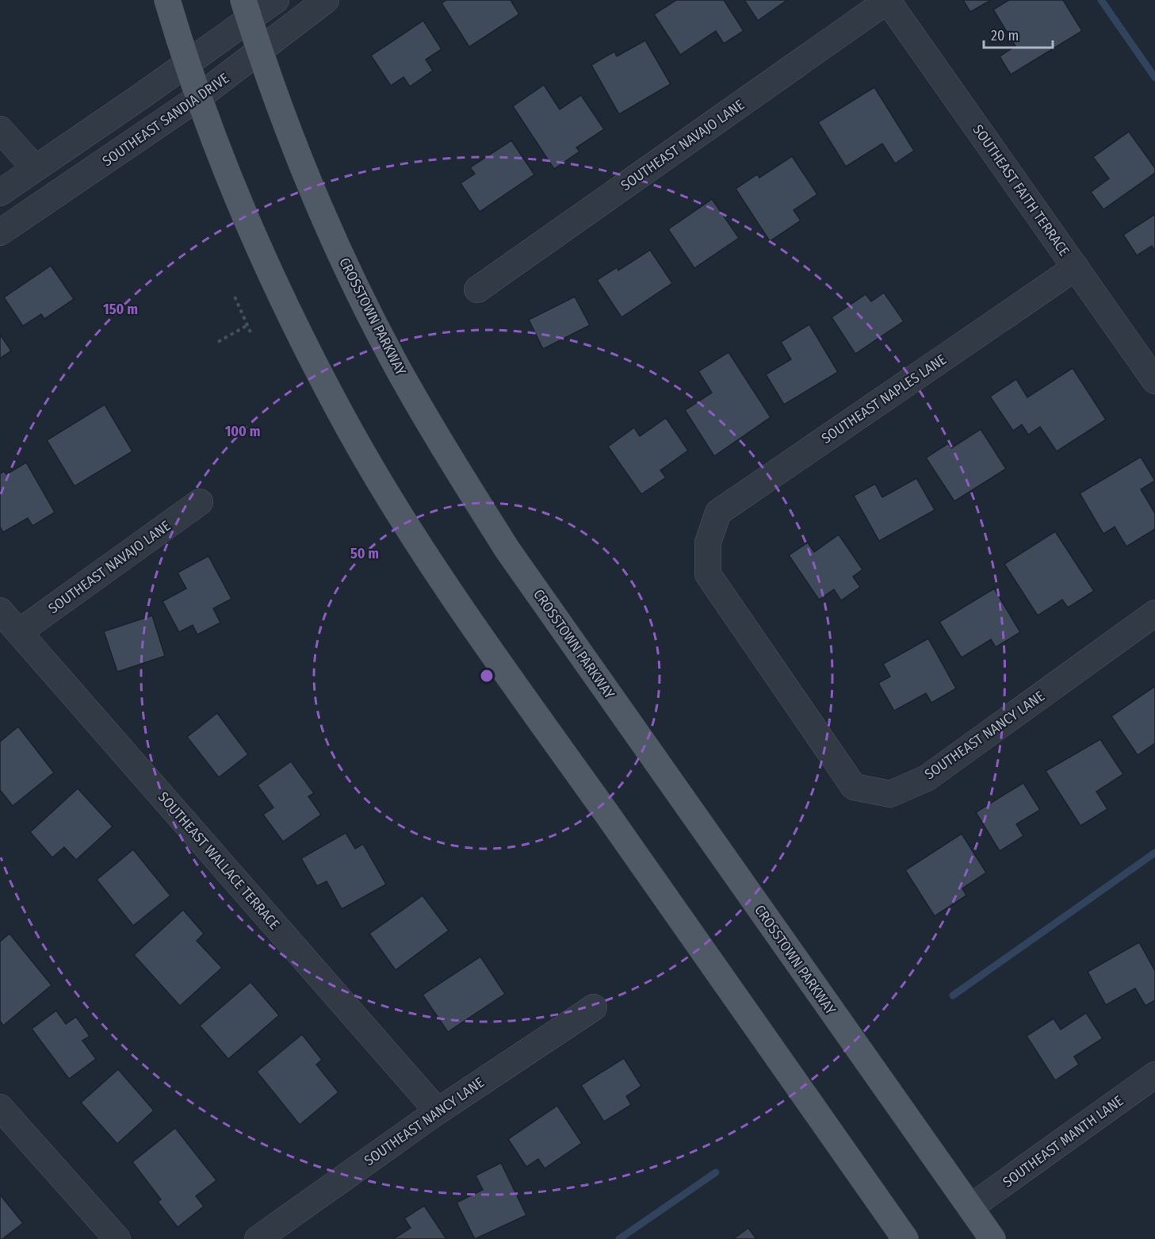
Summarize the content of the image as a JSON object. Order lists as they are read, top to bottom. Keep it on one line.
{"streets":{"main road":["CROSSTOWN PARKWAY"],"street":["SOUTHEAST SANDIA DRIVE","SOUTHEAST NAVAJO LANE","SOUTHEAST FAITH TERRACE","SOUTHEAST NAPLES LANE","SOUTHEAST NANCY LANE","SOUTHEAST WALLACE TERRACE","SOUTHEAST MANTH LANE"]},"crossings":[["SOUTHEAST SANDIA DRIVE","CROSSTOWN PARKWAY"],["SOUTHEAST NAVAJO LANE","SOUTHEAST FAITH TERRACE"],["SOUTHEAST NAVAJO LANE","SOUTHEAST WALLACE TERRACE"],["SOUTHEAST FAITH TERRACE","SOUTHEAST NAPLES LANE"],["CROSSTOWN PARKWAY","SOUTHEAST MANTH LANE"],["SOUTHEAST NAPLES LANE","SOUTHEAST NANCY LANE"],["SOUTHEAST NANCY LANE","SOUTHEAST WALLACE TERRACE"]],"scale_bar":"20 m","rings":["150 m","100 m","50 m"]}
